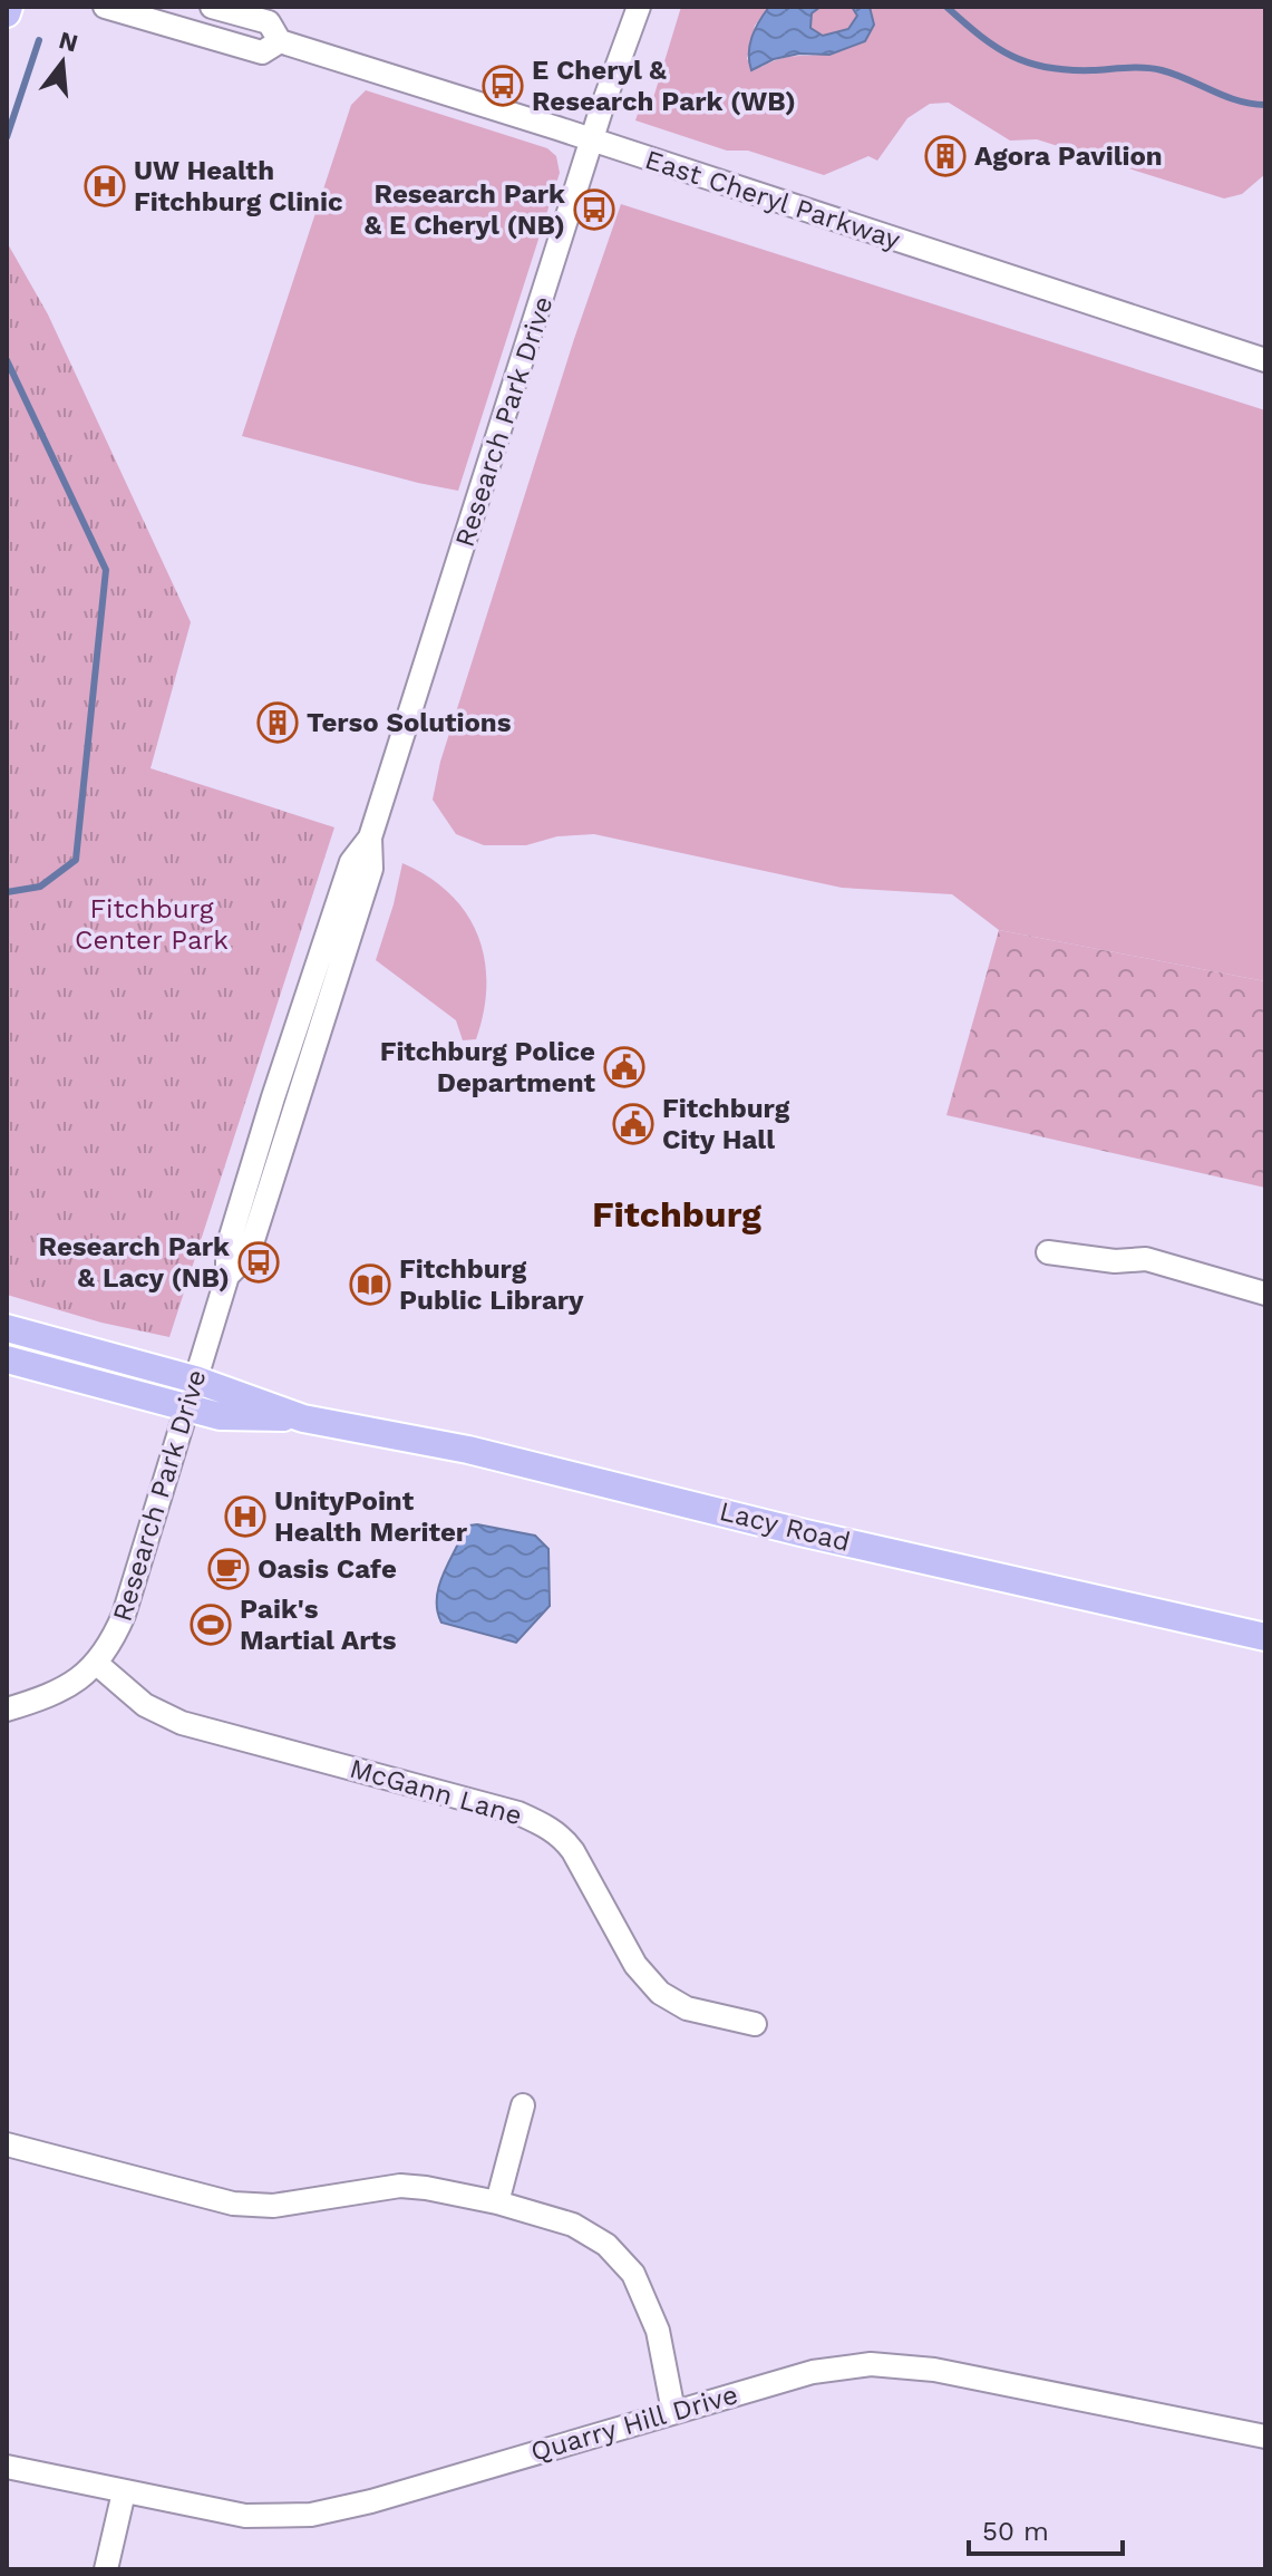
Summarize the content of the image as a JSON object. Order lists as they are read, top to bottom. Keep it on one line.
{"streets":{"main road":["Lacy Road"],"street":["East Cheryl Parkway","Research Park Drive","McGann Lane","Quarry Hill Drive"]},"crossings":[["East Cheryl Parkway","Research Park Drive"],["Research Park Drive","Lacy Road"],["Research Park Drive","McGann Lane"]],"districts":["Fitchburg"],"parks":["Fitchburg Center Park"],"places":{"bus stop":["E Cheryl & Research Park (WB)","Research Park & E Cheryl (NB)","Research Park & Lacy (NB)"],"building":["Agora Pavilion","Terso Solutions"],"hospital":["UW Health Fitchburg Clinic","UnityPoint Health Meriter"],"public building":["Fitchburg Police Department","Fitchburg City Hall"],"library":["Fitchburg Public Library"],"cafe":["Oasis Cafe"],"sports":["Paik's Martial Arts"]},"scale_bar":"50 m","north":"top"}
